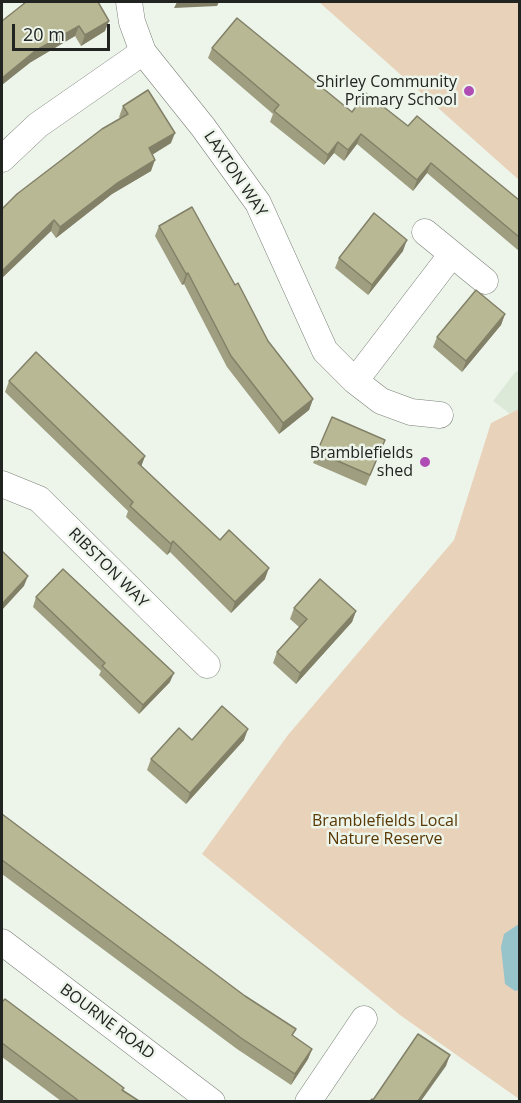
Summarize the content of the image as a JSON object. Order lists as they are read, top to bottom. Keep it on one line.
{"streets":{"street":["LAXTON WAY","RIBSTON WAY","BOURNE ROAD"]},"parks":["Bramblefields Local Nature Reserve"],"places":["Shirley Community Primary School","Bramblefields shed"],"scale_bar":"20 m"}
